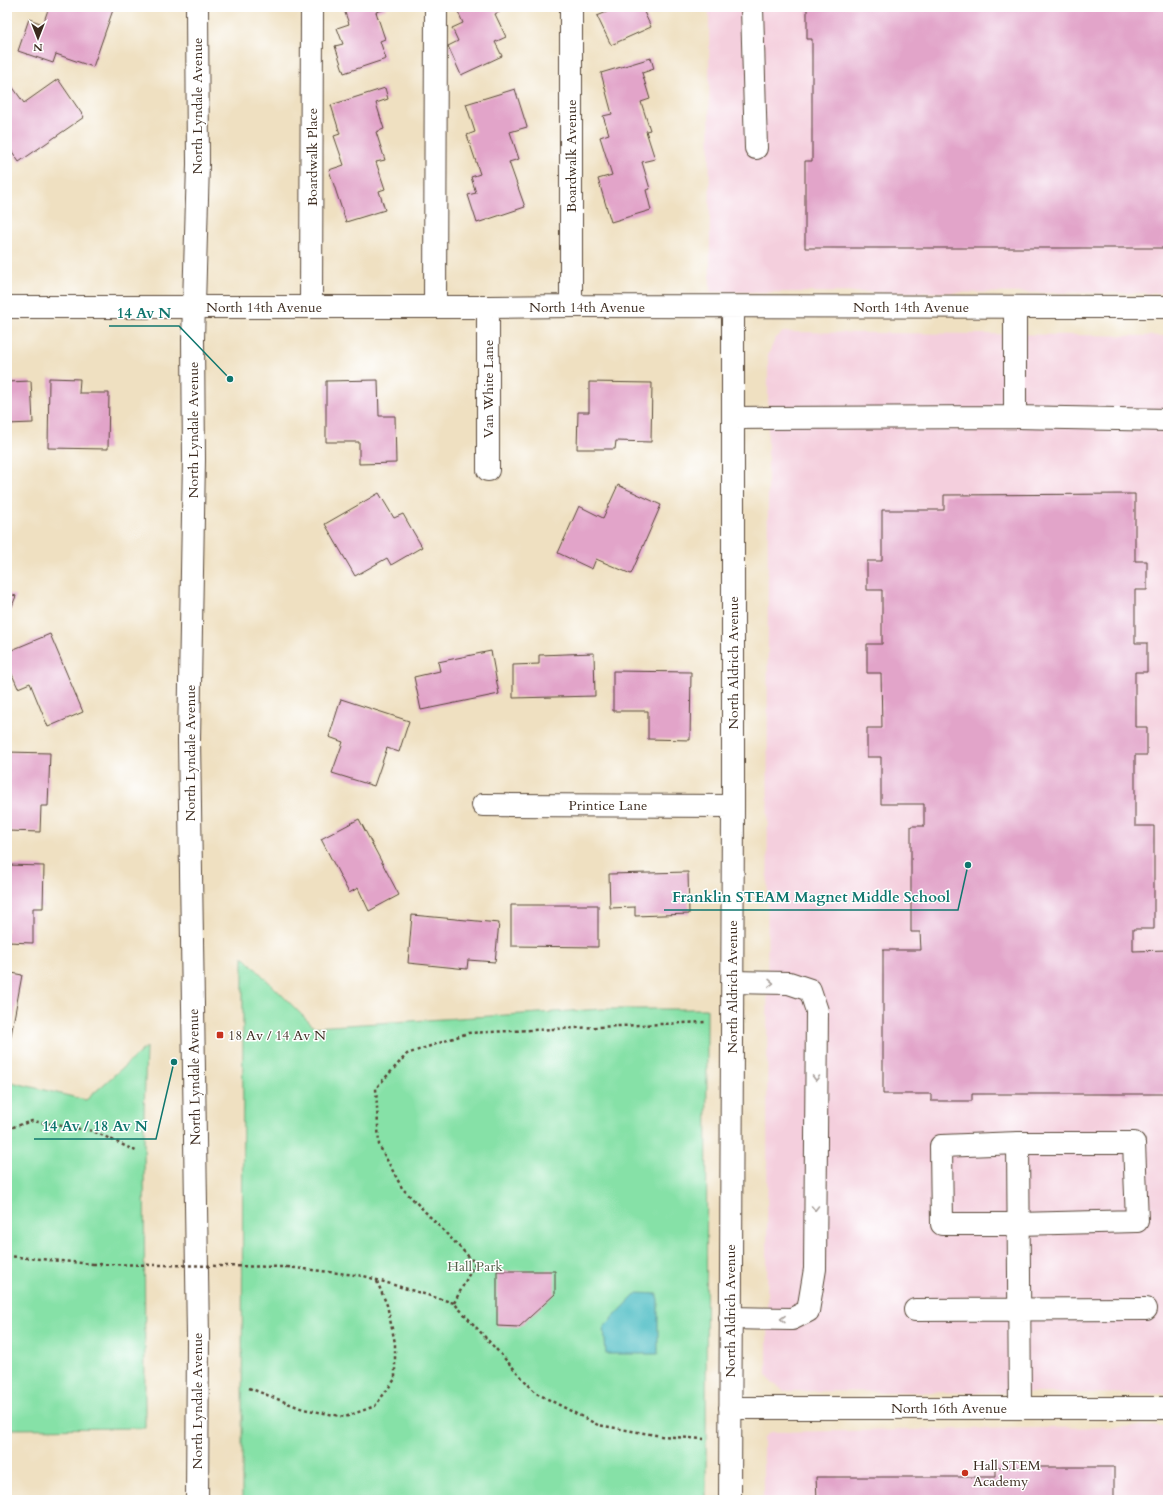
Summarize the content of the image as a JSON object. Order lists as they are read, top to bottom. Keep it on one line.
{"streets":{"street":["North Lyndale Avenue","Boardwalk Avenue","Boardwalk Place","North 14th Avenue","Van White Lane","North Aldrich Avenue","Printice Lane","North 16th Avenue"]},"crossings":[["North Lyndale Avenue","North 14th Avenue"],["Boardwalk Avenue","North 14th Avenue"],["Boardwalk Place","North 14th Avenue"],["North 14th Avenue","Van White Lane"],["North 14th Avenue","North Aldrich Avenue"],["North Aldrich Avenue","Printice Lane"],["North Aldrich Avenue","North 16th Avenue"]],"parks":["Hall Park"],"places":{"other":["14 Av N","Franklin STEAM Magnet Middle School","14 Av / 18 Av N","Hall STEM Academy"],"transit":["18 Av / 14 Av N"]},"north":"bottom"}
